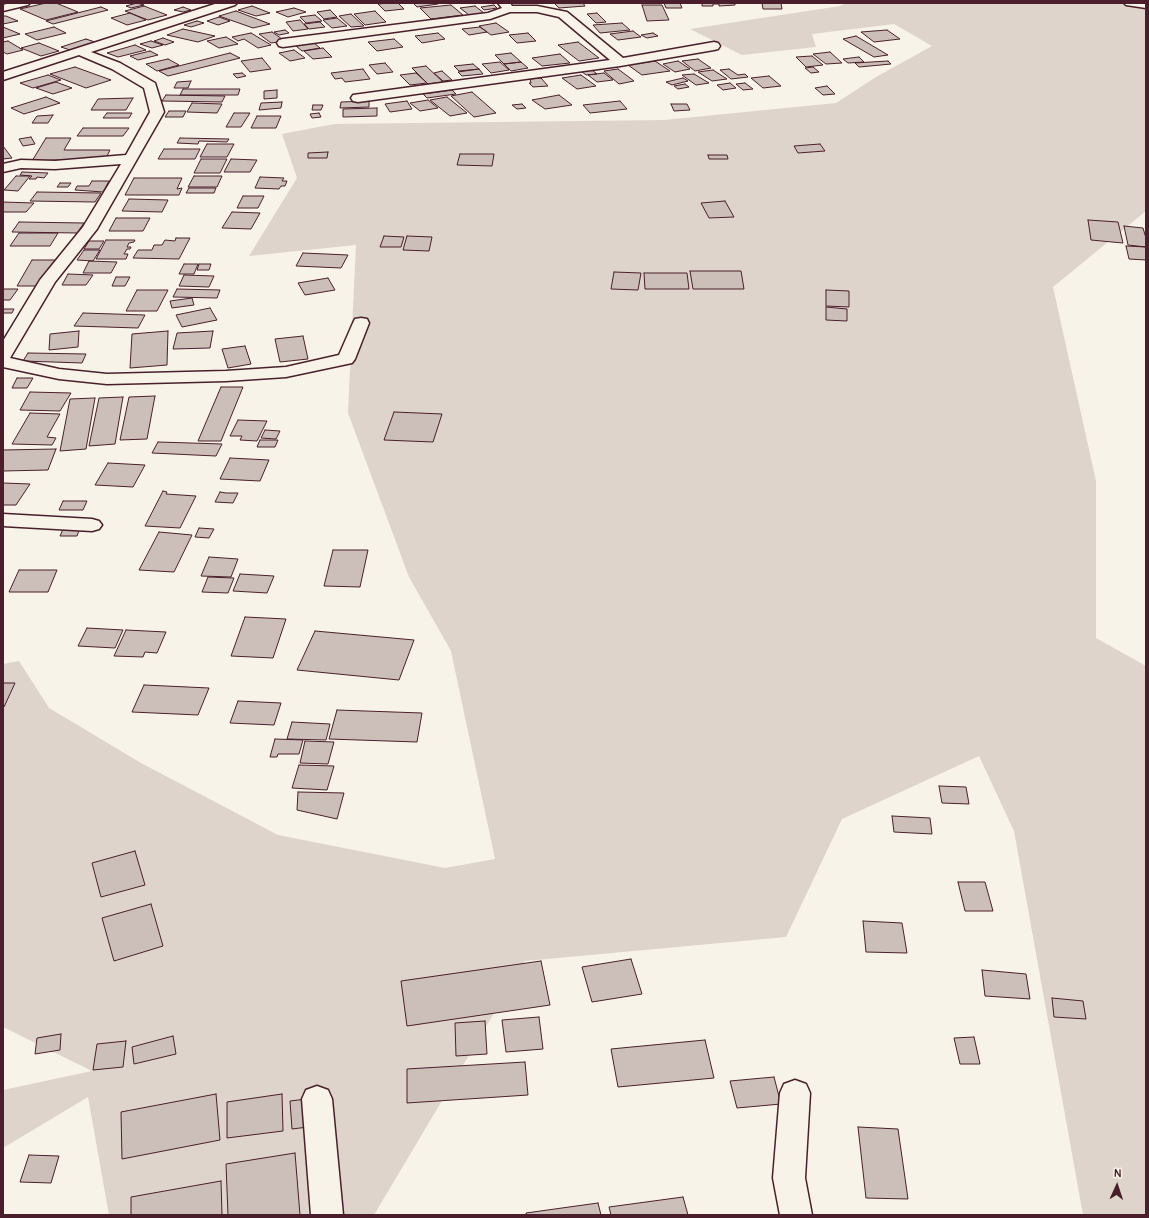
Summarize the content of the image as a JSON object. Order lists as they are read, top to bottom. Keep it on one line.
{"north":"top"}
